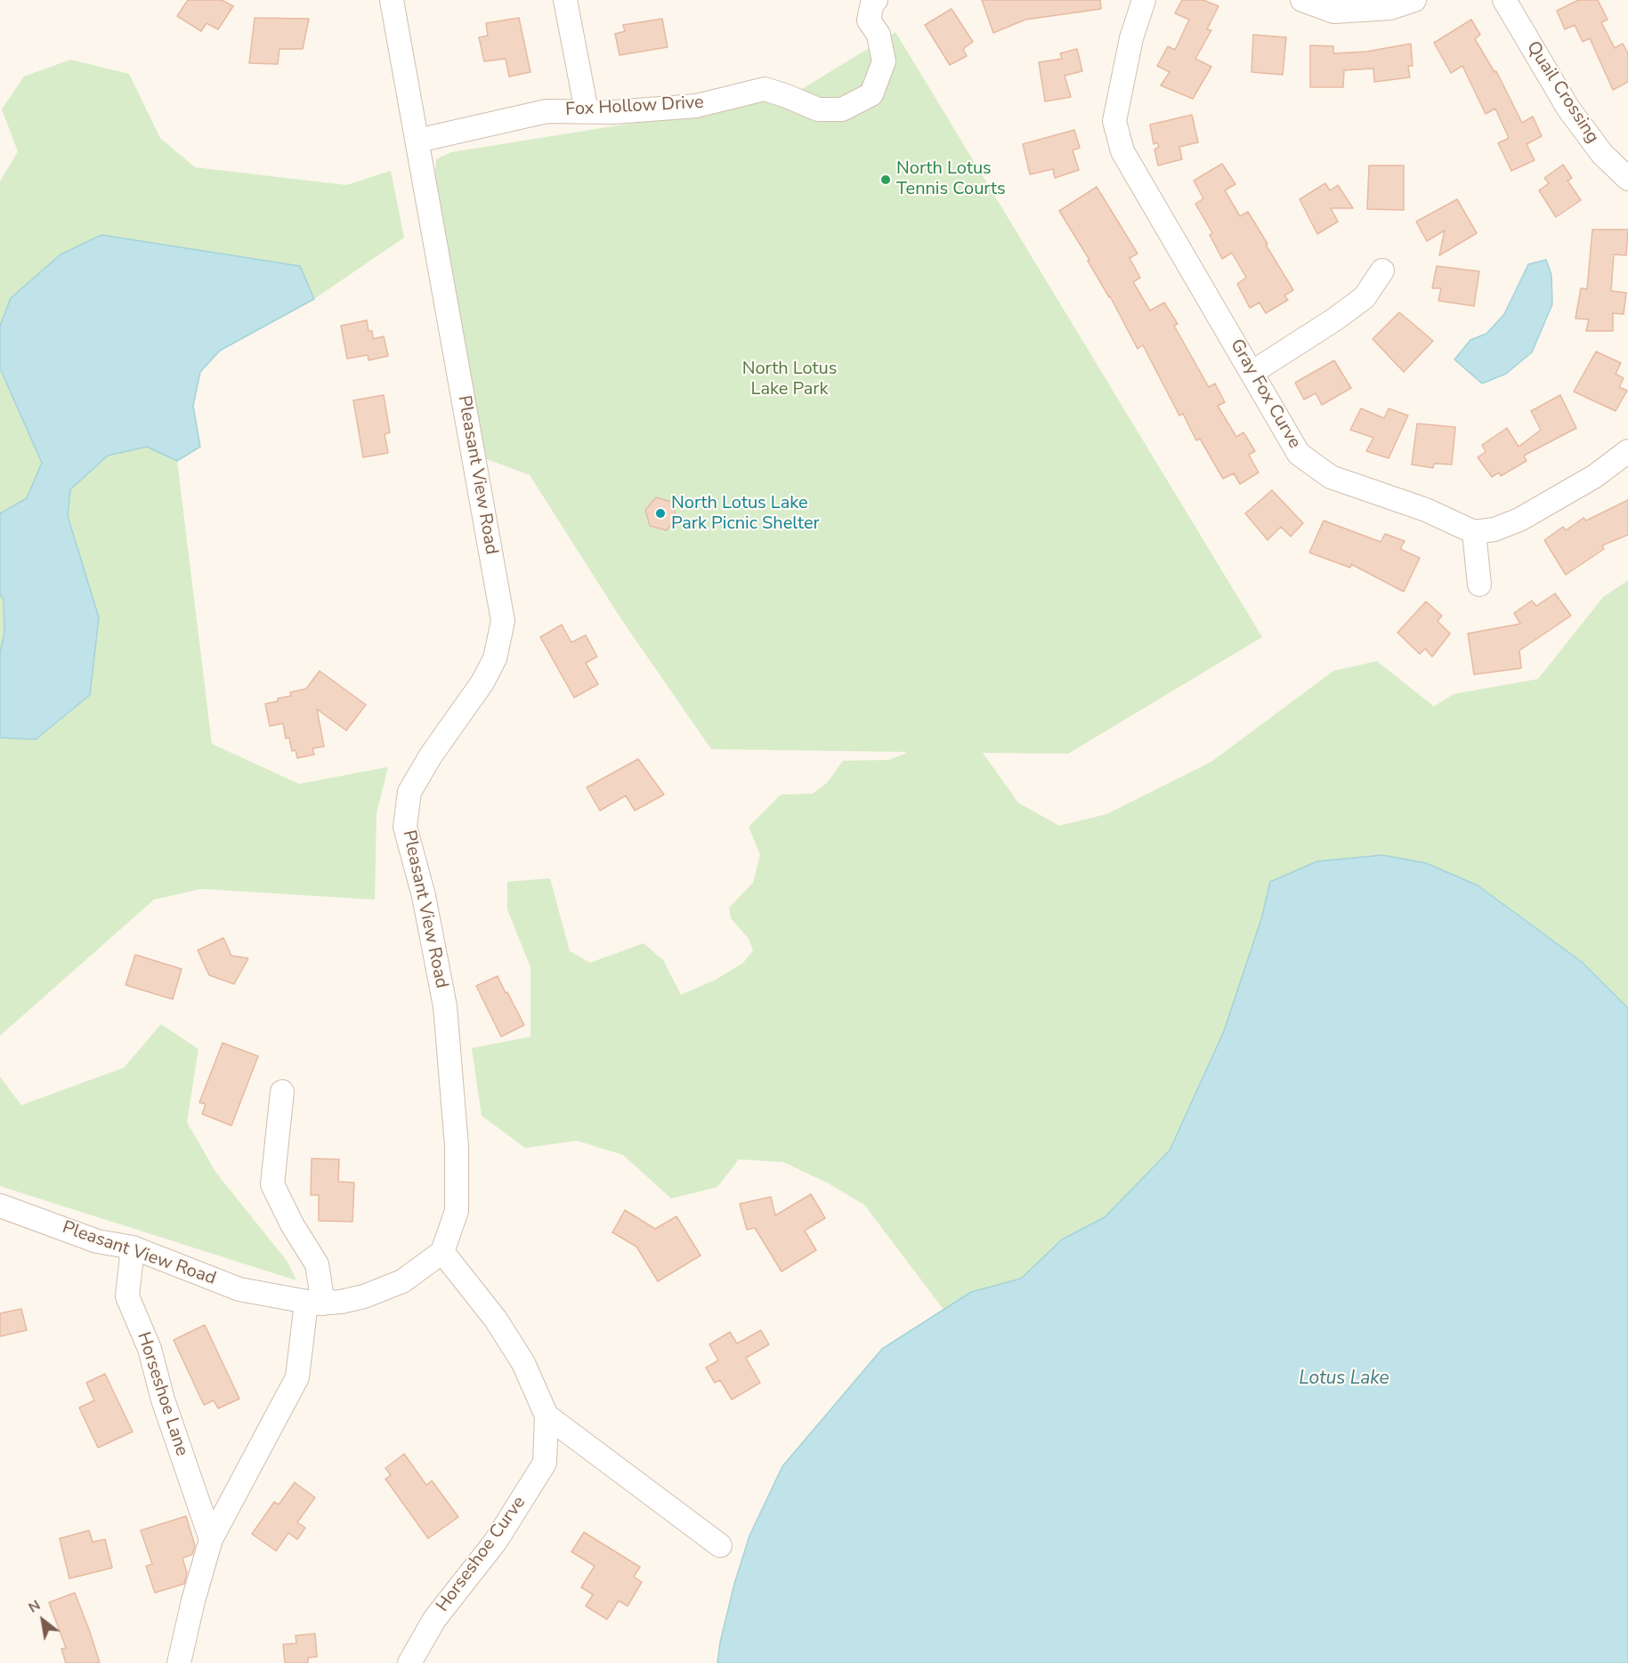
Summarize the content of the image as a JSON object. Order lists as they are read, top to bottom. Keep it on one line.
{"streets":{"street":["Quail Crossing","Fox Hollow Drive","Gray Fox Curve","Pleasant View Road","Horseshoe Lane","Horseshoe Curve"]},"crossings":[["Fox Hollow Drive","Pleasant View Road"],["Pleasant View Road","Horseshoe Lane"],["Pleasant View Road","Horseshoe Curve"]],"water":["Lotus Lake"],"parks":["North Lotus Lake Park"],"places":["North Lotus Tennis Courts","North Lotus Lake Park Picnic Shelter"],"north":"top left"}
